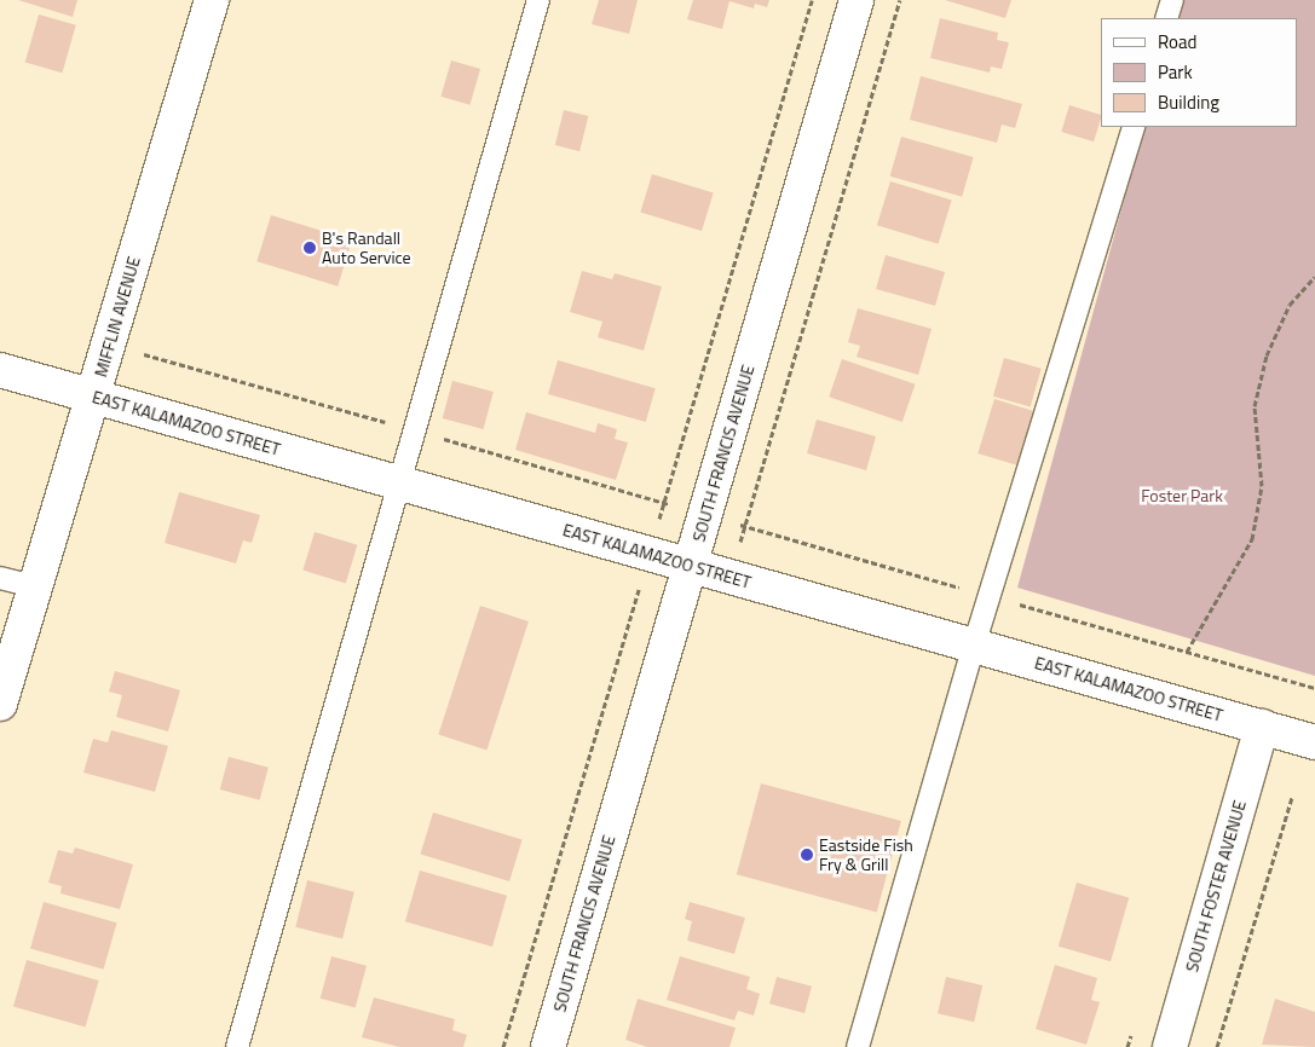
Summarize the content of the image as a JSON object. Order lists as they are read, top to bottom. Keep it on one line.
{"streets":{"street":["MIFFLIN AVENUE","EAST KALAMAZOO STREET","SOUTH FRANCIS AVENUE","SOUTH FOSTER AVENUE"]},"crossings":[["MIFFLIN AVENUE","EAST KALAMAZOO STREET"],["EAST KALAMAZOO STREET","SOUTH FRANCIS AVENUE"],["EAST KALAMAZOO STREET","SOUTH FOSTER AVENUE"]],"parks":["Foster Park"],"places":["B's Randall Auto Service","Eastside Fish Fry & Grill"],"legend":["Road","Park","Building"]}
